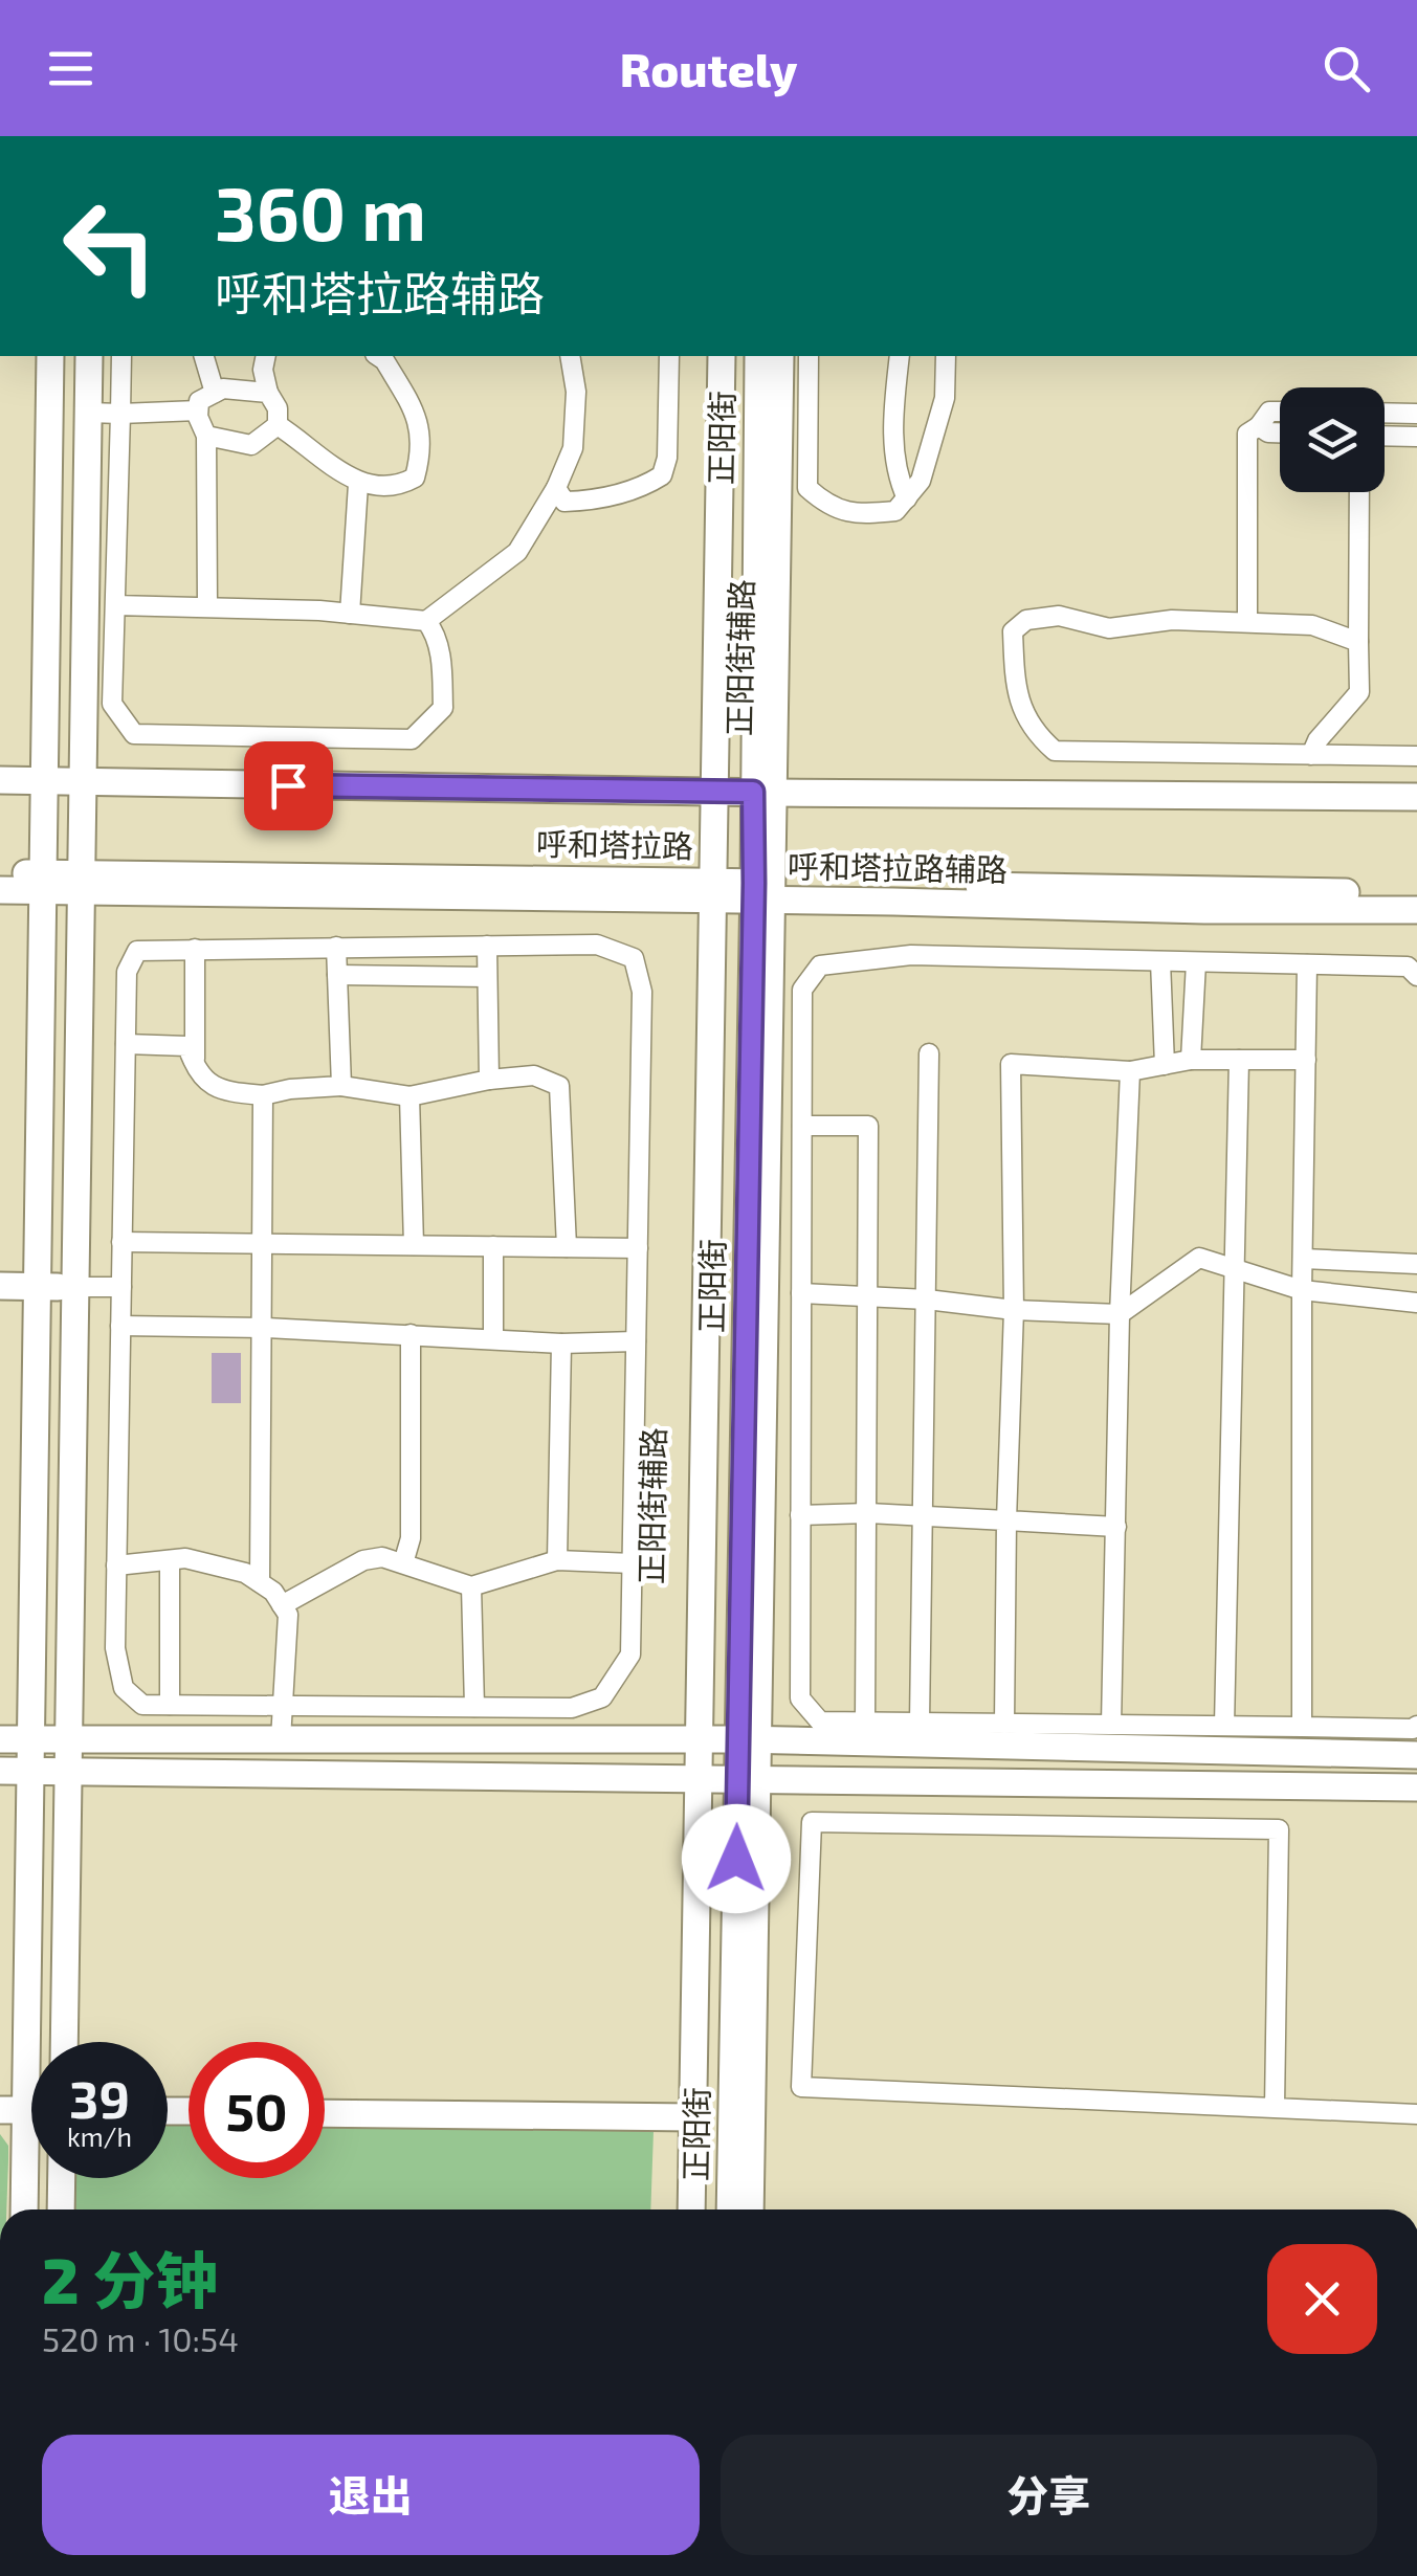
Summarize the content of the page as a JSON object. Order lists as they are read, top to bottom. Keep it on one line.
{"streets":{"street":["正阳街","正阳街辅路","呼和塔拉路","呼和塔拉路辅路"]},"crossings":[["正阳街","正阳街辅路"],["正阳街","呼和塔拉路"],["正阳街","呼和塔拉路辅路"],["正阳街辅路","呼和塔拉路"],["呼和塔拉路","呼和塔拉路辅路"]],"page":{"header":"Routely","turn":["360 m","呼和塔拉路辅路"],"speed":"39 km/h","limit":"50","heading":["2 分钟","520 m · 10:54"],"buttons":["退出","分享"]}}
